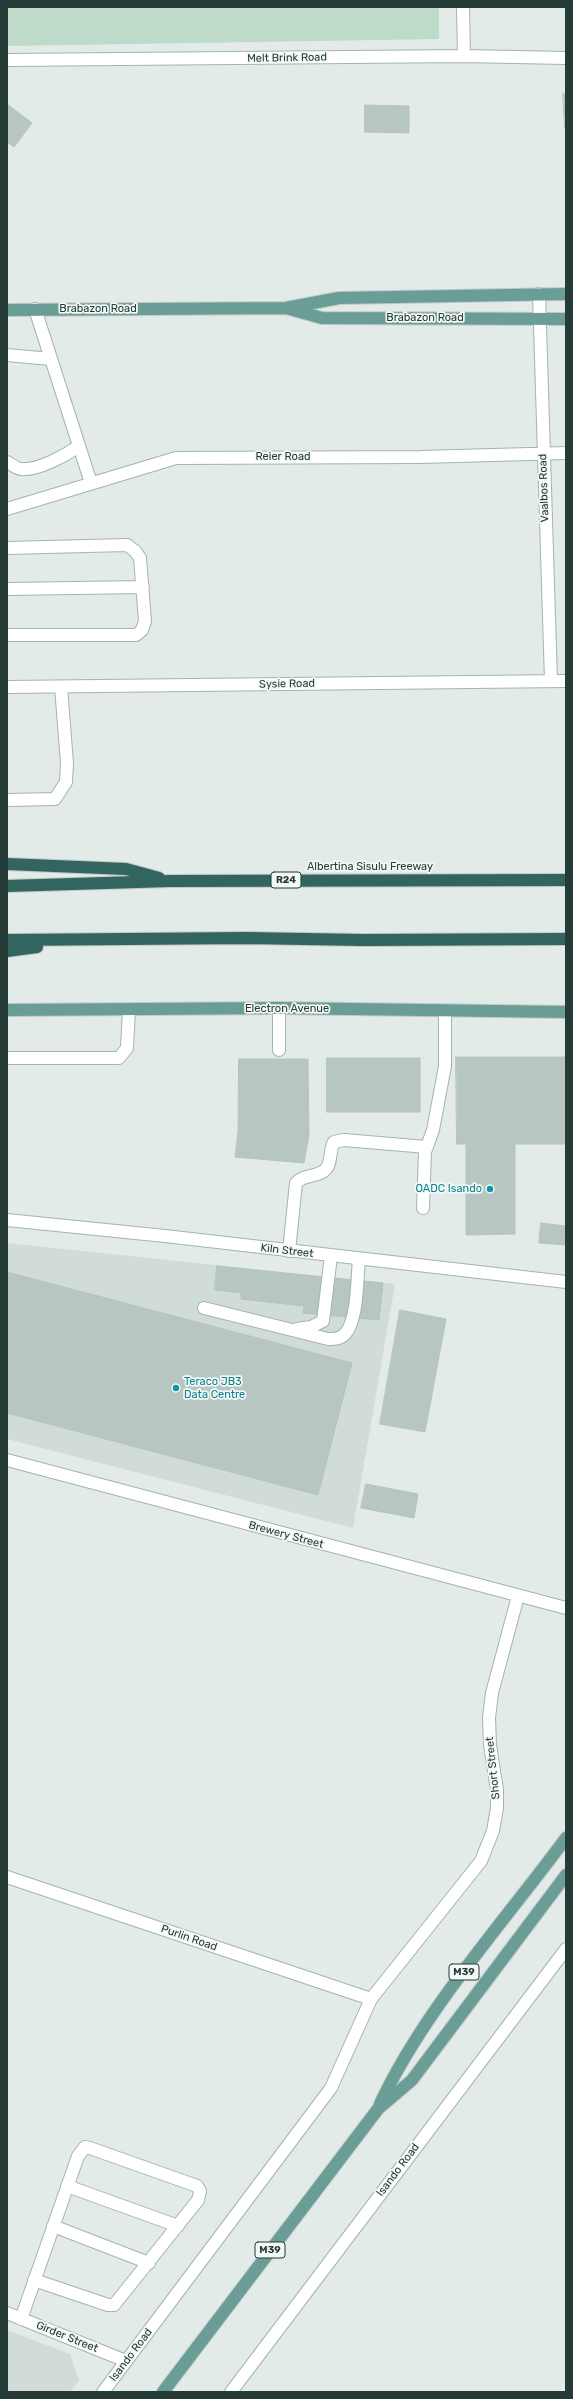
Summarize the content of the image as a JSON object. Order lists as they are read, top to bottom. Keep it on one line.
{"streets":{"highway":["Albertina Sisulu Freeway","R24"],"main road":["Brabazon Road","Electron Avenue","M39"],"street":["Melt Brink Road","Reier Road","Vaalbos Road","Sysie Road","Kiln Street","Brewery Street","Short Street","Purlin Road","Isando Road","Girder Street"]},"crossings":[["Brabazon Road","Vaalbos Road"],["Reier Road","Vaalbos Road"],["Vaalbos Road","Sysie Road"],["Brewery Street","Short Street"],["Short Street","Purlin Road"],["Short Street","Isando Road"],["Purlin Road","Isando Road"],["Isando Road","Girder Street"]],"places":["OADC Isando","Teraco JB3 Data Centre"]}
